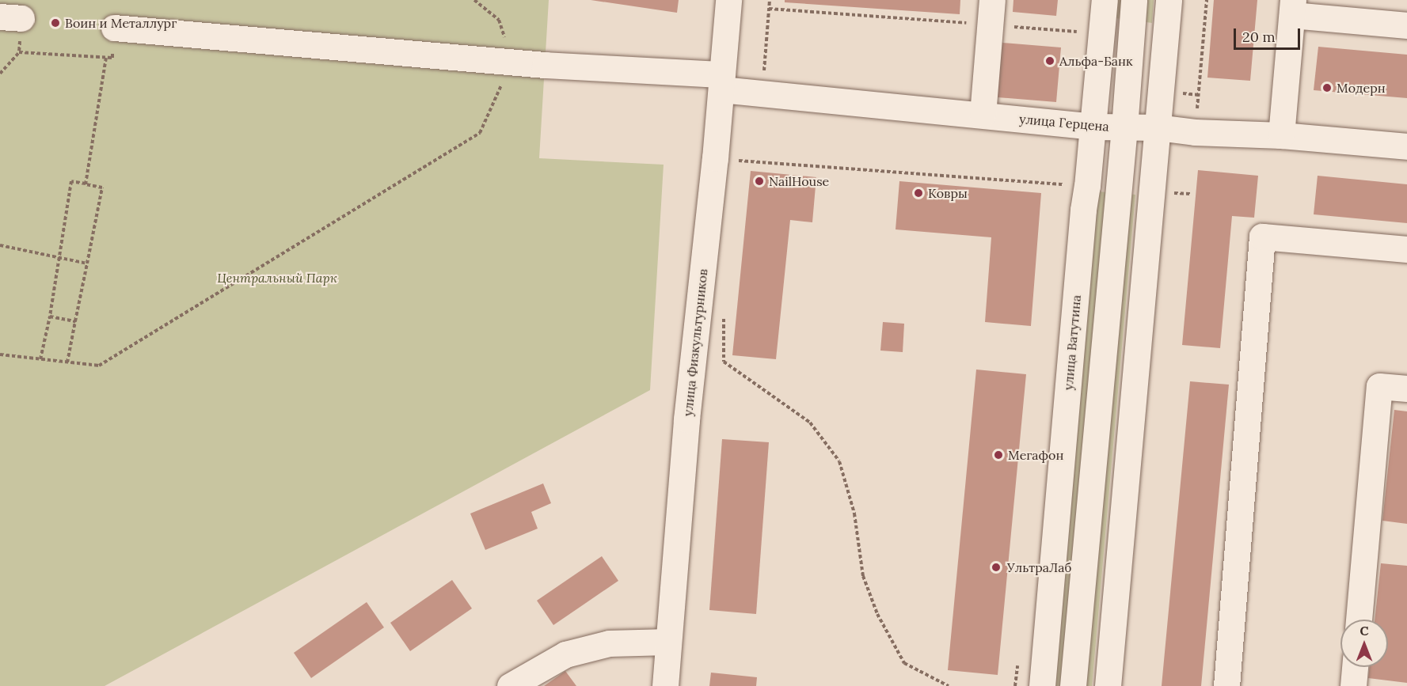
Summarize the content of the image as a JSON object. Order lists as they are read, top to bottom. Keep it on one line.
{"streets":{"street":["улица Герцена","улица Физкультурников","улица Ватутина"]},"crossings":[["улица Герцена","улица Физкультурников"],["улица Герцена","улица Ватутина"]],"parks":["Центральный Парк"],"places":["Воин и Металлург","Альфа-Банк","Модерн","NailHouse","Ковры","Мегафон","УльтраЛаб"],"scale_bar":"20 m","north":"top"}
